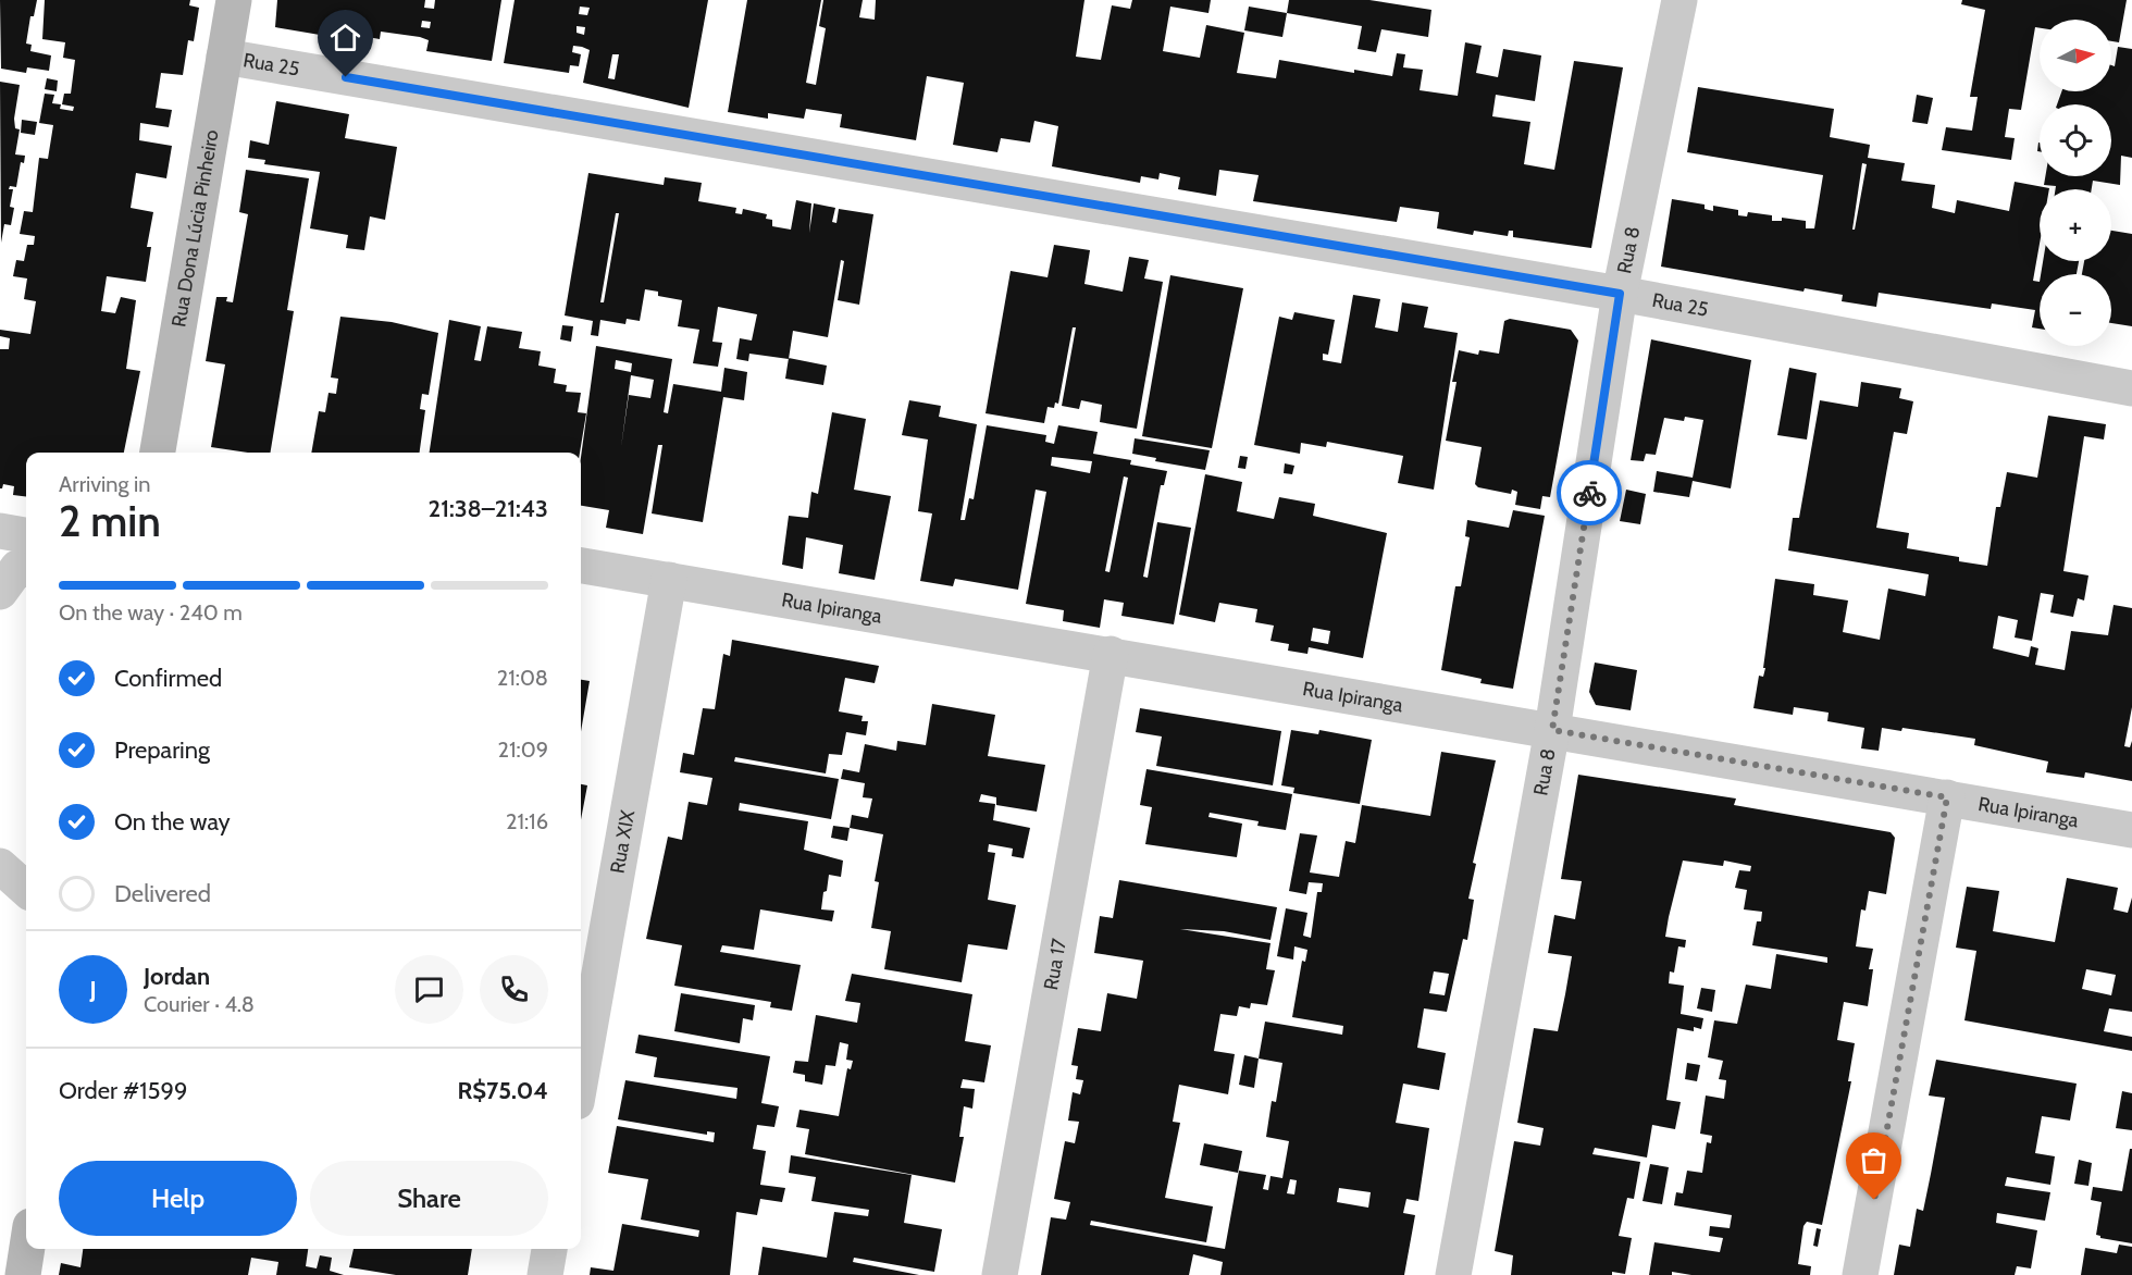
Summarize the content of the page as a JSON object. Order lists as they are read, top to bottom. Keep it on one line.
{"streets":{"main road":["Rua Dona Lúcia Pinheiro"],"street":["Rua 25","Rua 8","Rua Ipiranga","Rua XIX","Rua 17"]},"crossings":[["Rua 25","Rua Dona Lúcia Pinheiro"],["Rua 25","Rua 8"],["Rua 8","Rua Ipiranga"],["Rua Ipiranga","Rua XIX"],["Rua Ipiranga","Rua 17"]],"north":"right","page":{"map_buttons":["+","−"],"heading":["2 min","Arriving in","21:38–21:43"],"panel":["Jordan","Courier · 4.8","Order #1599","R$75.04"],"bar":"On the way · 240 m","list":[["Confirmed","21:08"],["Preparing","21:09"],["On the way","21:16"],"Delivered"],"round":"J","buttons":["Help","Share"]}}
